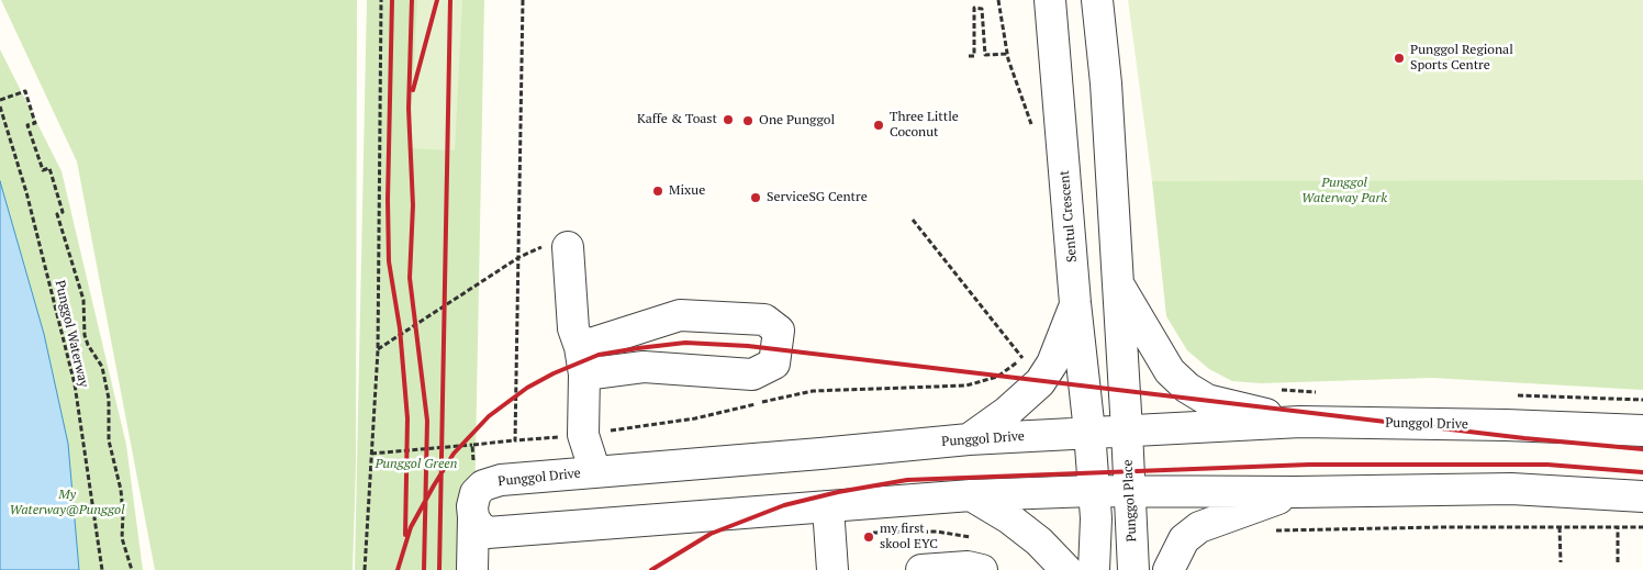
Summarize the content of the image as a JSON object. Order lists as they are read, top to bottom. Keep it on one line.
{"streets":{"street":["Sentul Crescent","Punggol Drive","Punggol Place"],"path":["Punggol Waterway"]},"crossings":[["Sentul Crescent","Punggol Drive"],["Punggol Drive","Punggol Place"]],"parks":["Punggol Waterway Park","Punggol Green","My Waterway@Punggol"],"places":["Punggol Regional Sports Centre","Kaffe & Toast","One Punggol","Three Little Coconut","Mixue","ServiceSG Centre","my first skool EYC"]}
